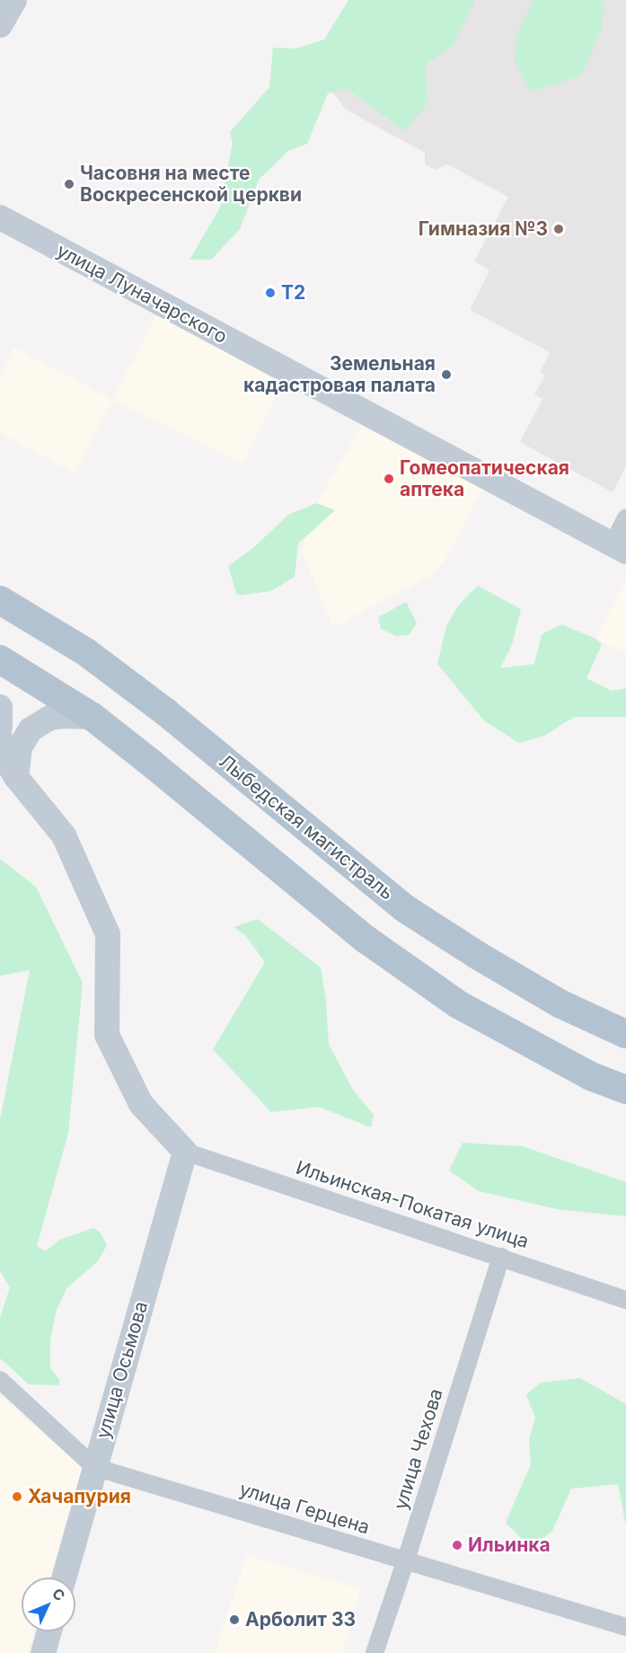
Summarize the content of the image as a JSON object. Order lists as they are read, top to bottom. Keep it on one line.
{"streets":{"main road":["Лыбедская магистраль"],"street":["улица Луначарского","Ильинская-Покатая улица","улица Осьмова","улица Чехова","улица Герцена"]},"crossings":[["Ильинская-Покатая улица","улица Осьмова"],["Ильинская-Покатая улица","улица Чехова"],["улица Осьмова","улица Герцена"],["улица Чехова","улица Герцена"]],"places":["Часовня на месте Воскресенской церкви","Гимназия №3","T2","Земельная кадастровая палата","Гомеопатическая аптека","Хачапурия","Ильинка","Арболит 33"],"north":"top right"}
